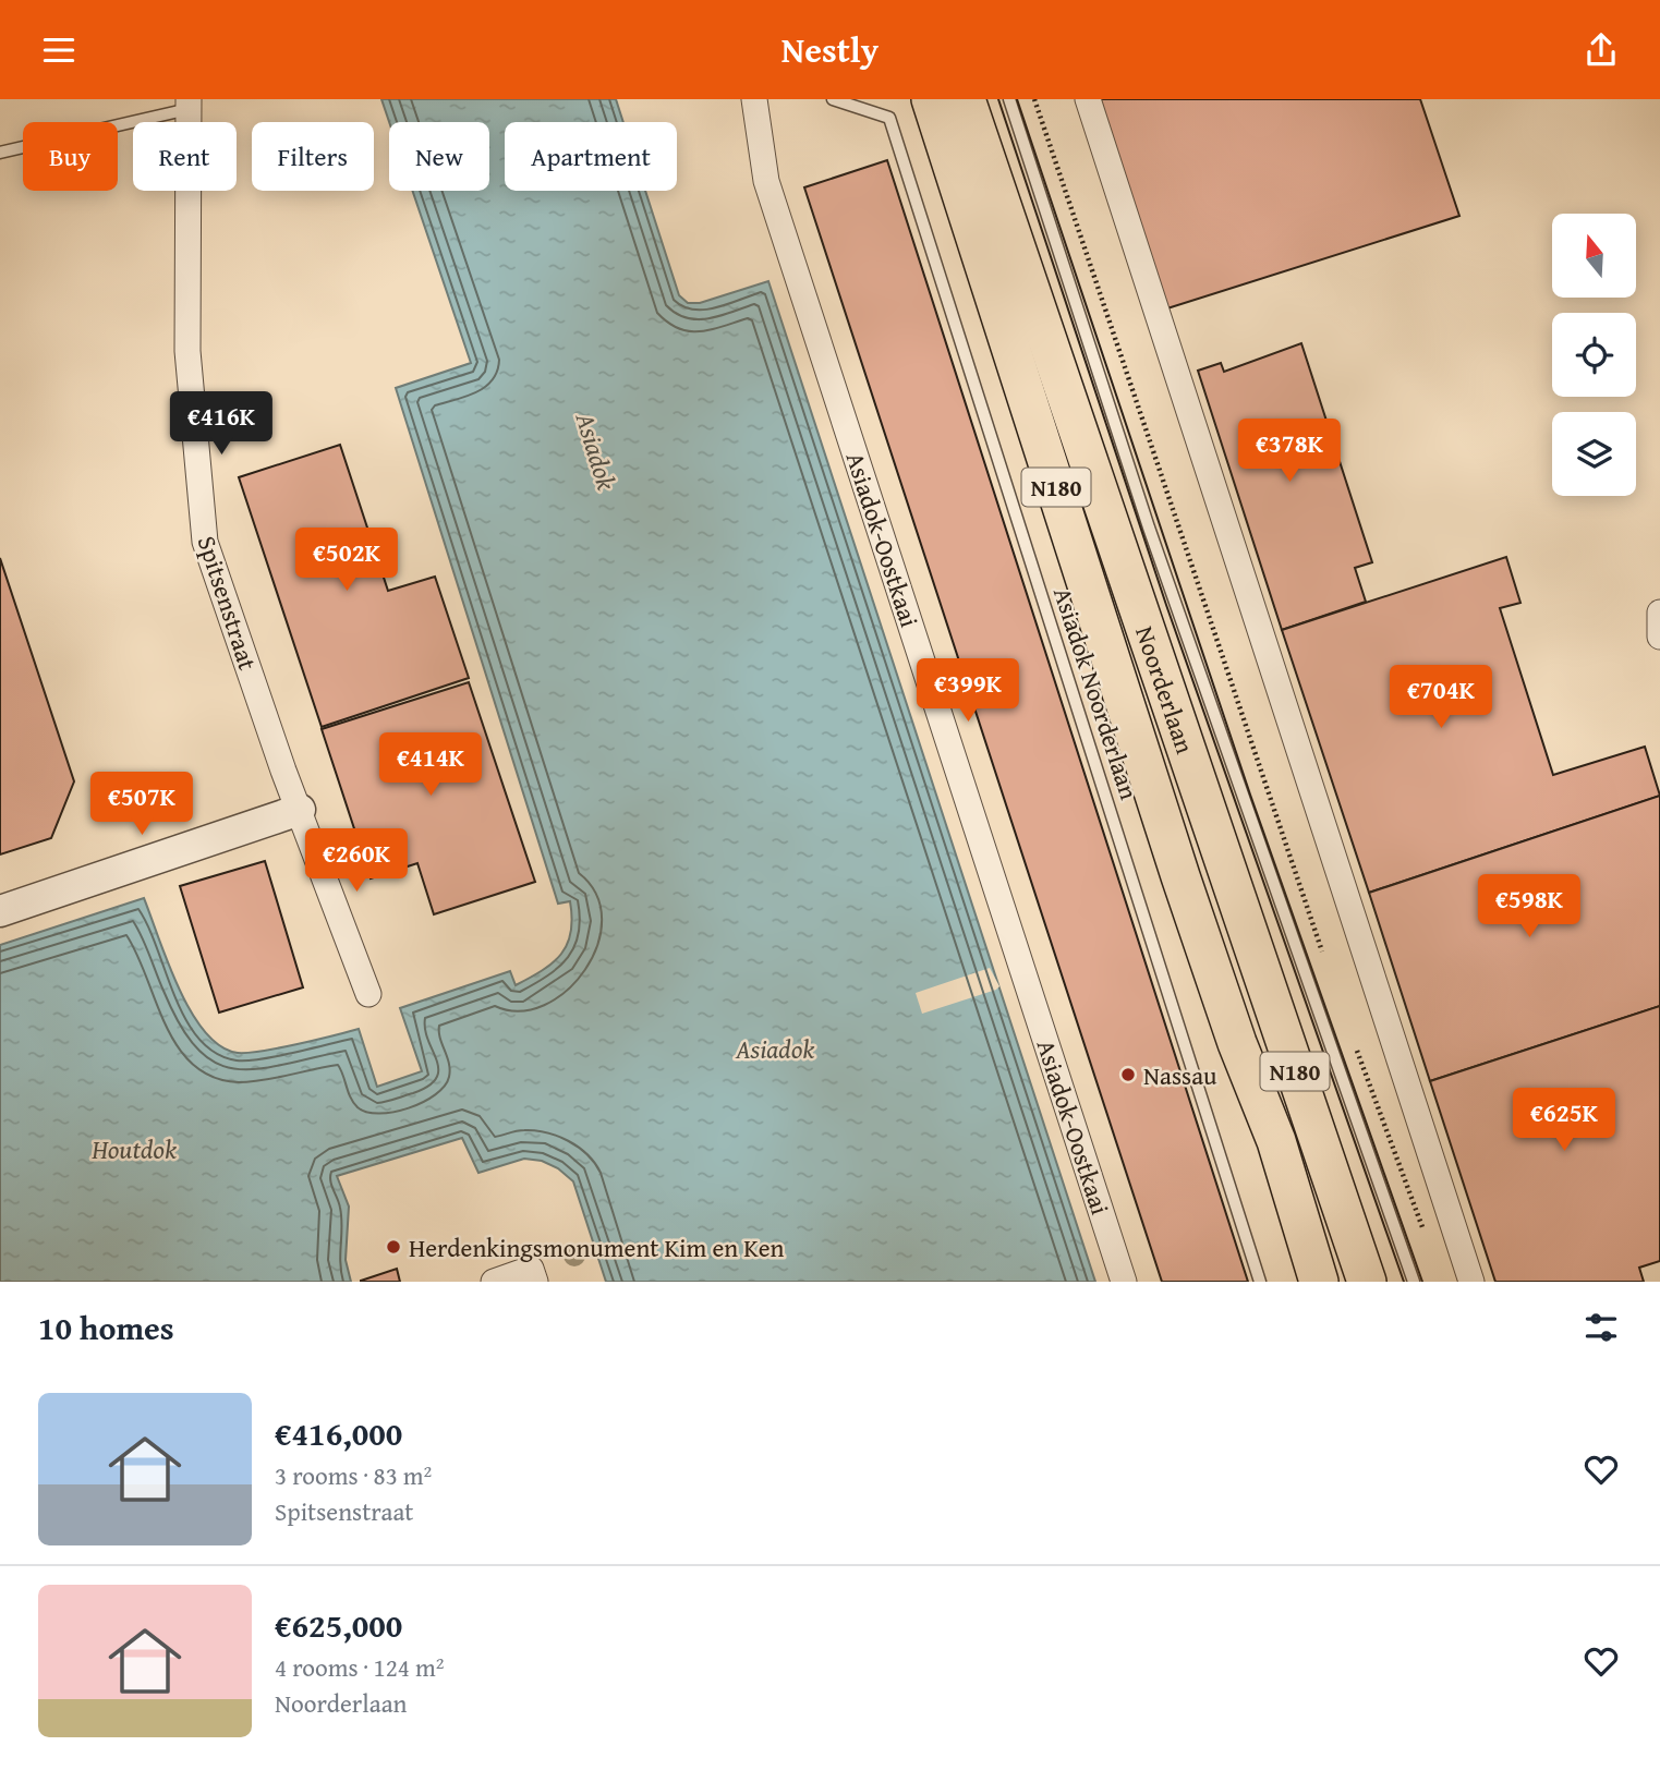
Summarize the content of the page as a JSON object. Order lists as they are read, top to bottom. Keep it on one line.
{"streets":{"main road":["N180","Noorderlaan"],"street":["Asiadok-Oostkaai","Spitsenstraat"],"lane":["Asiadok Noorderlaan"]},"water":["Asiadok","Houtdok"],"places":["Nassau","Herdenkingsmonument Kim en Ken"],"north":"top","page":{"header":"Nestly","chip":["Buy","Rent","Filters","New","Apartment"],"price":["€416K","€378K","€502K","€399K","€704K","€414K","€507K","€260K","€598K","€625K"],"heading":"10 homes","list":[{"name":"€416,000","note":"3 rooms · 83 m² · Spitsenstraat"},{"name":"€625,000","note":"4 rooms · 124 m² · Noorderlaan"}]}}
